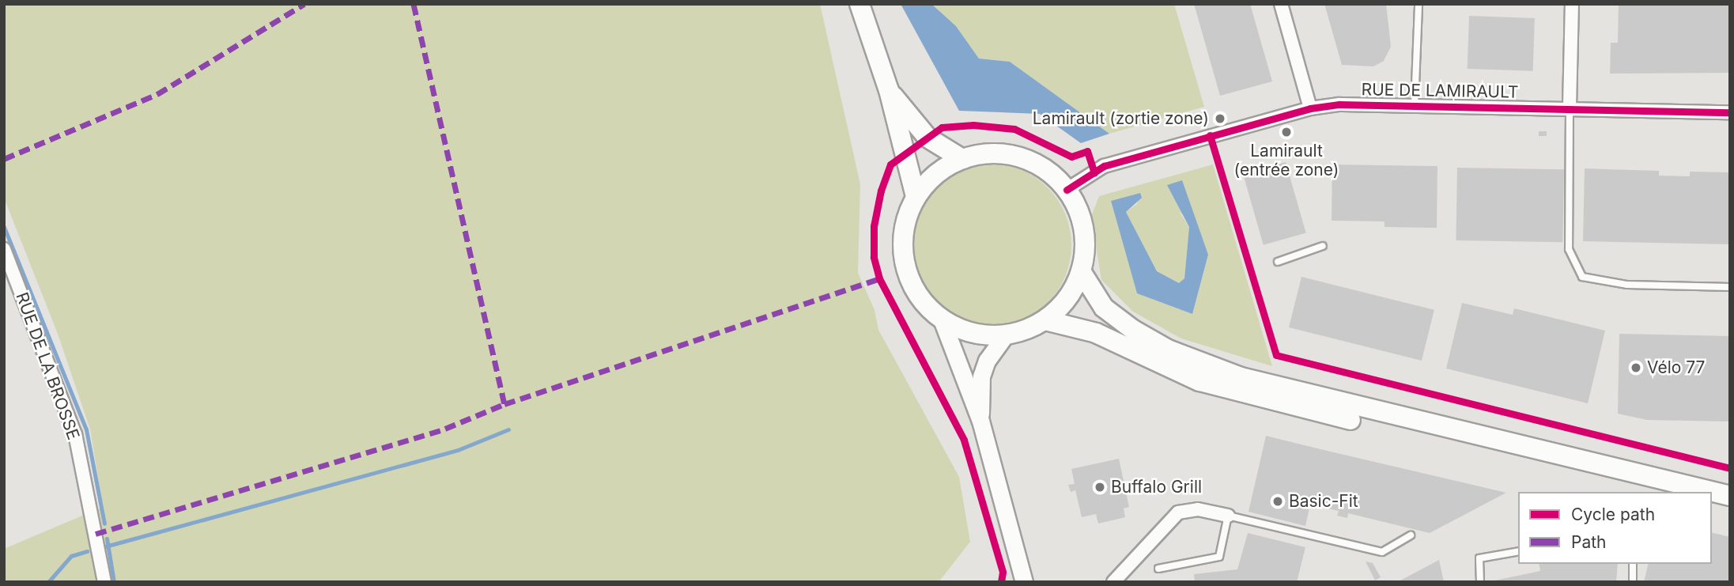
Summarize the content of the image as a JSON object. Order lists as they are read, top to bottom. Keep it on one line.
{"streets":{"street":["RUE DE LAMIRAULT","RUE DE LA BROSSE"]},"places":["Lamirault (zortie zone)","Lamirault (entrée zone)","Vélo 77","Buffalo Grill","Basic-Fit"],"legend":["Cycle path","Path"]}
